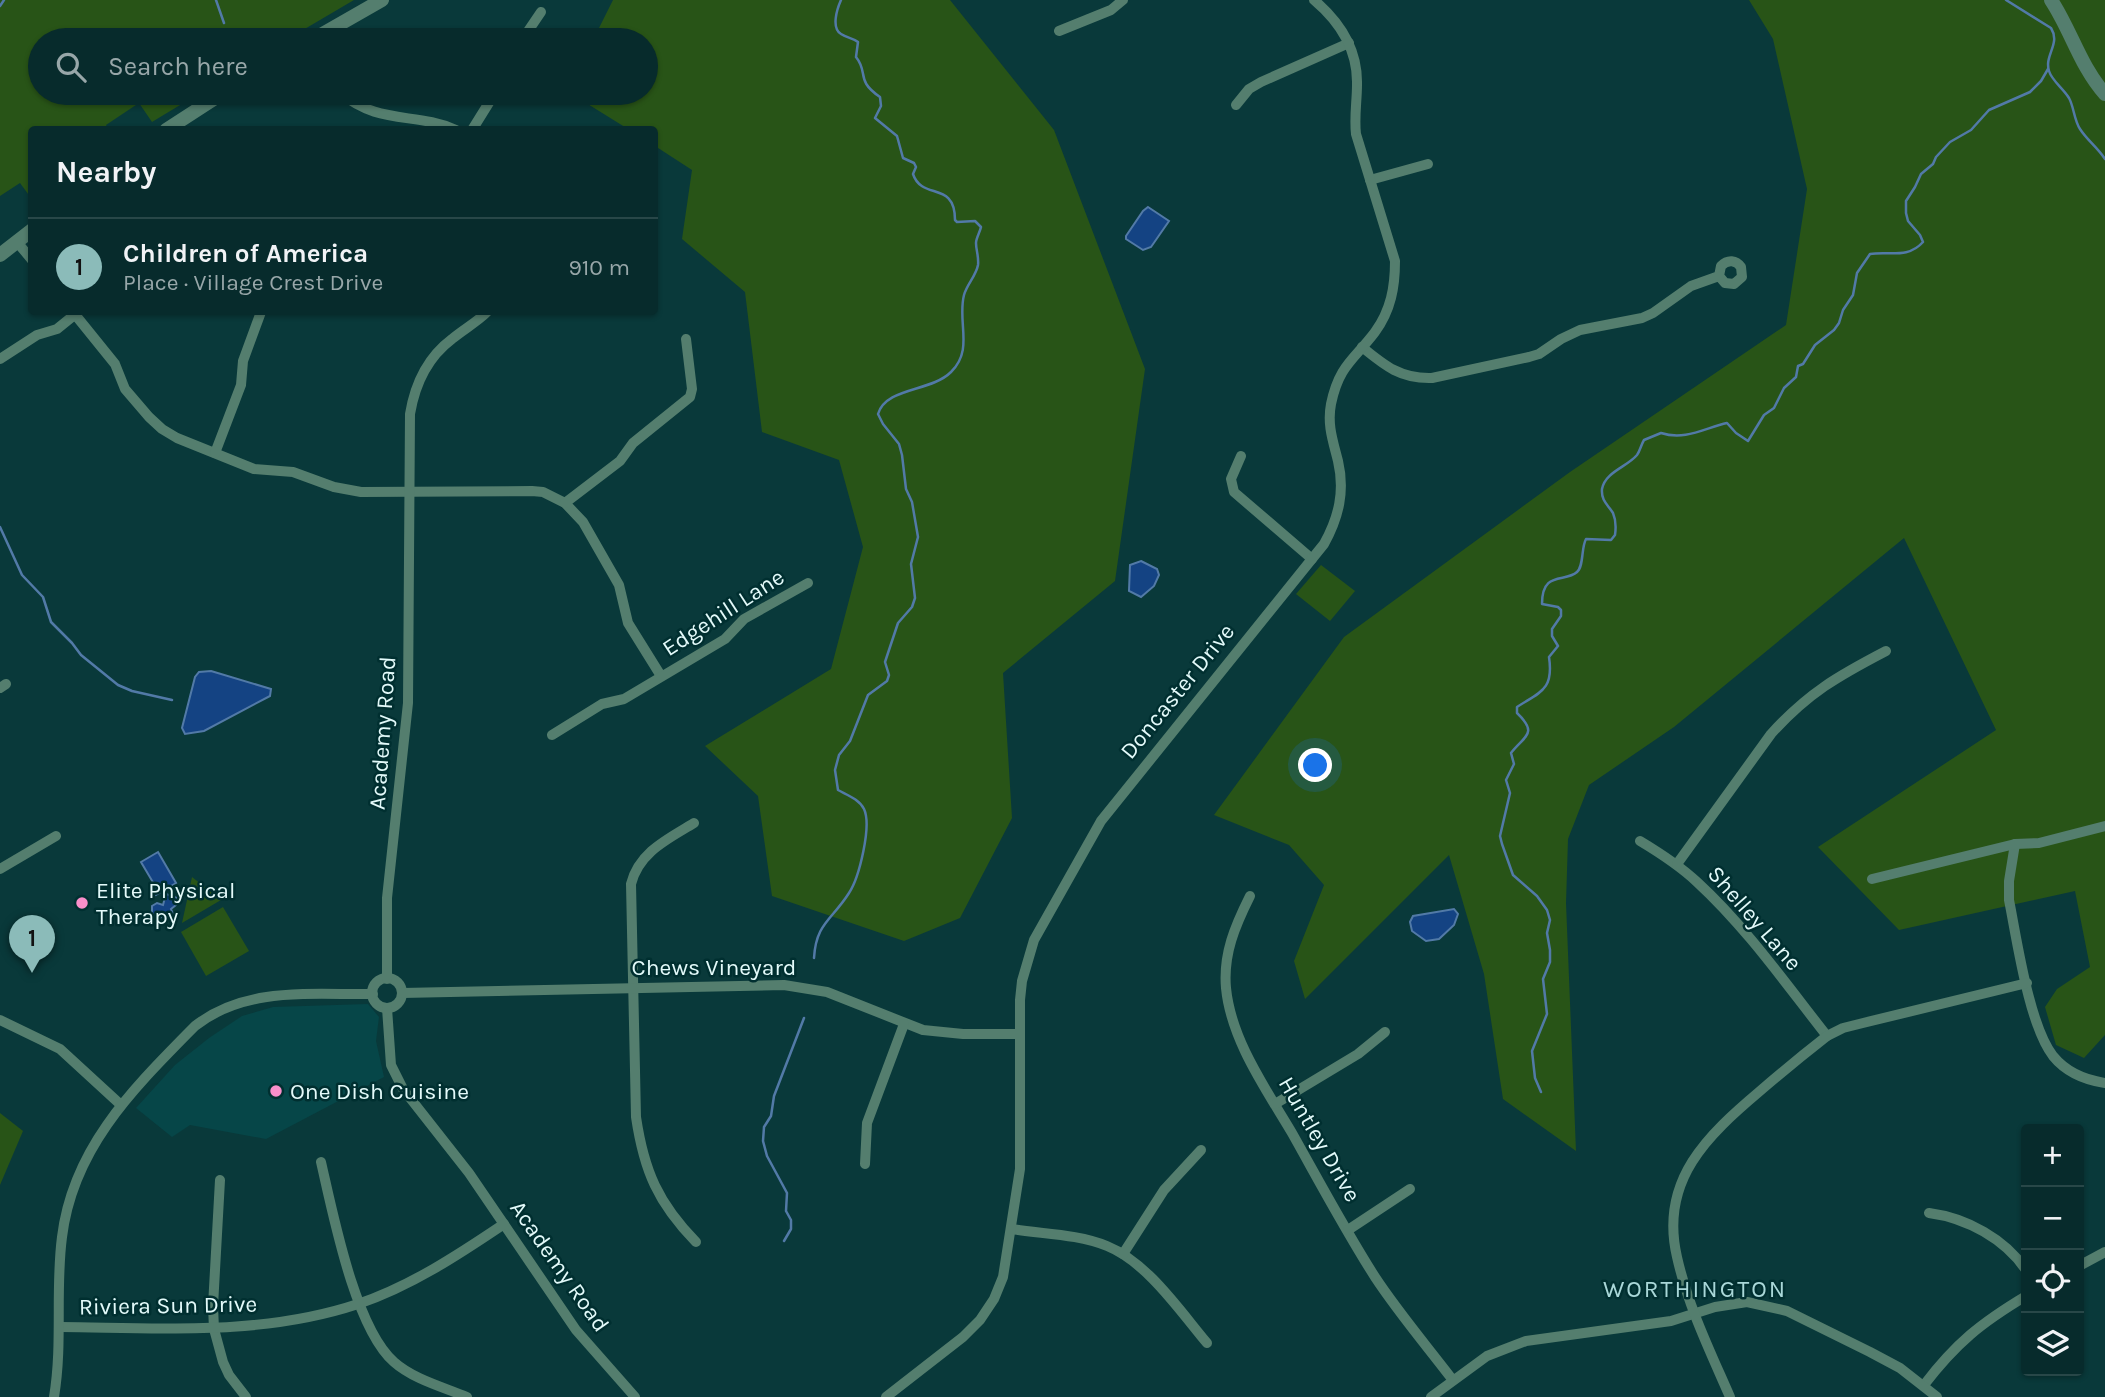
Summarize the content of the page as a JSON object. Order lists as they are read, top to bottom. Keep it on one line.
{"streets":{"street":["Edgehill Lane","Doncaster Drive","Academy Road","Shelley Lane","Chews Vineyard","Huntley Drive","Riviera Sun Drive"]},"crossings":[["Doncaster Drive","Chews Vineyard"],["Academy Road","Chews Vineyard"],["Academy Road","Riviera Sun Drive"]],"districts":["WORTHINGTON"],"places":["Elite Physical Therapy","One Dish Cuisine"],"page":{"search":"Search here","heading":"Nearby","list":[{"mark":"1","name":"Children of America","note":"Place · Village Crest Drive","value":"910 m"}],"pins":"1","map_buttons":["+","−"]}}
